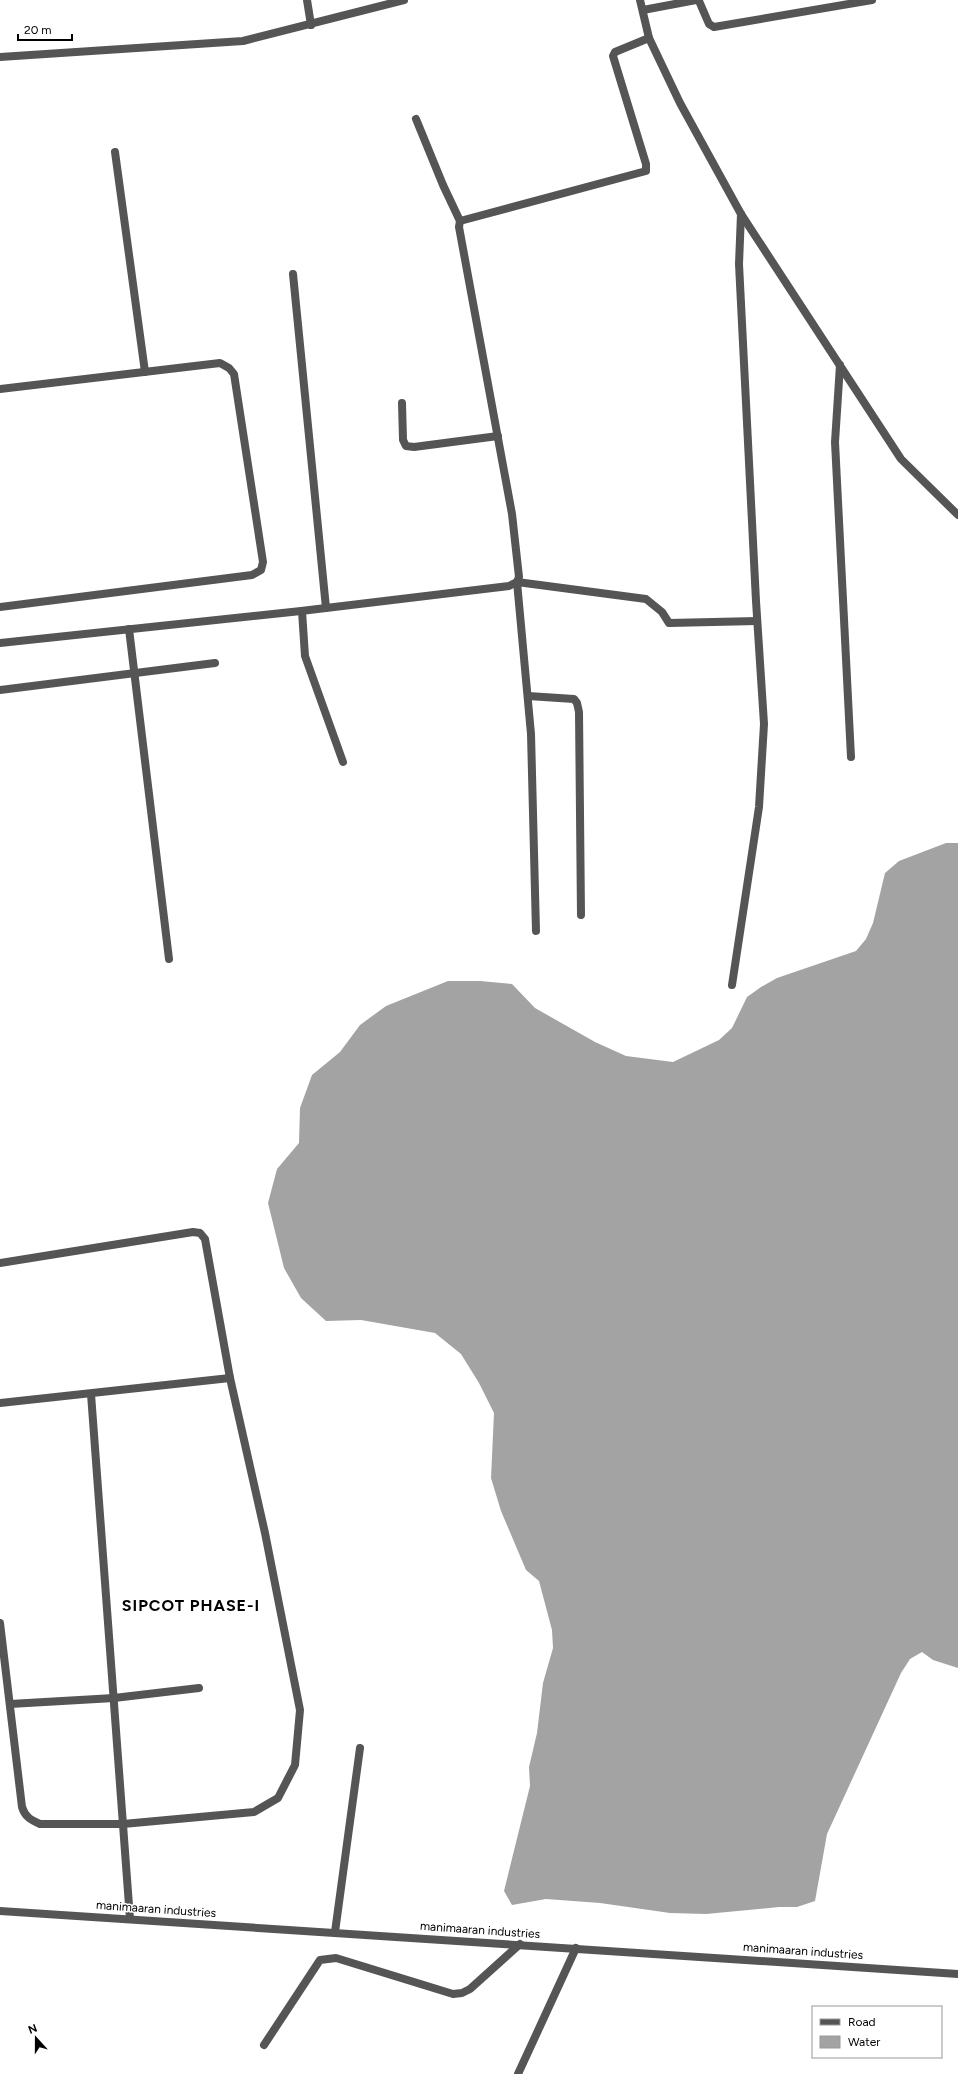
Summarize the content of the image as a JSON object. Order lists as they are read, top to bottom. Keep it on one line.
{"streets":{"street":["manimaaran industries"]},"districts":["SIPCOT PHASE-I"],"legend":["Road","Water"],"scale_bar":"20 m","north":"top"}
